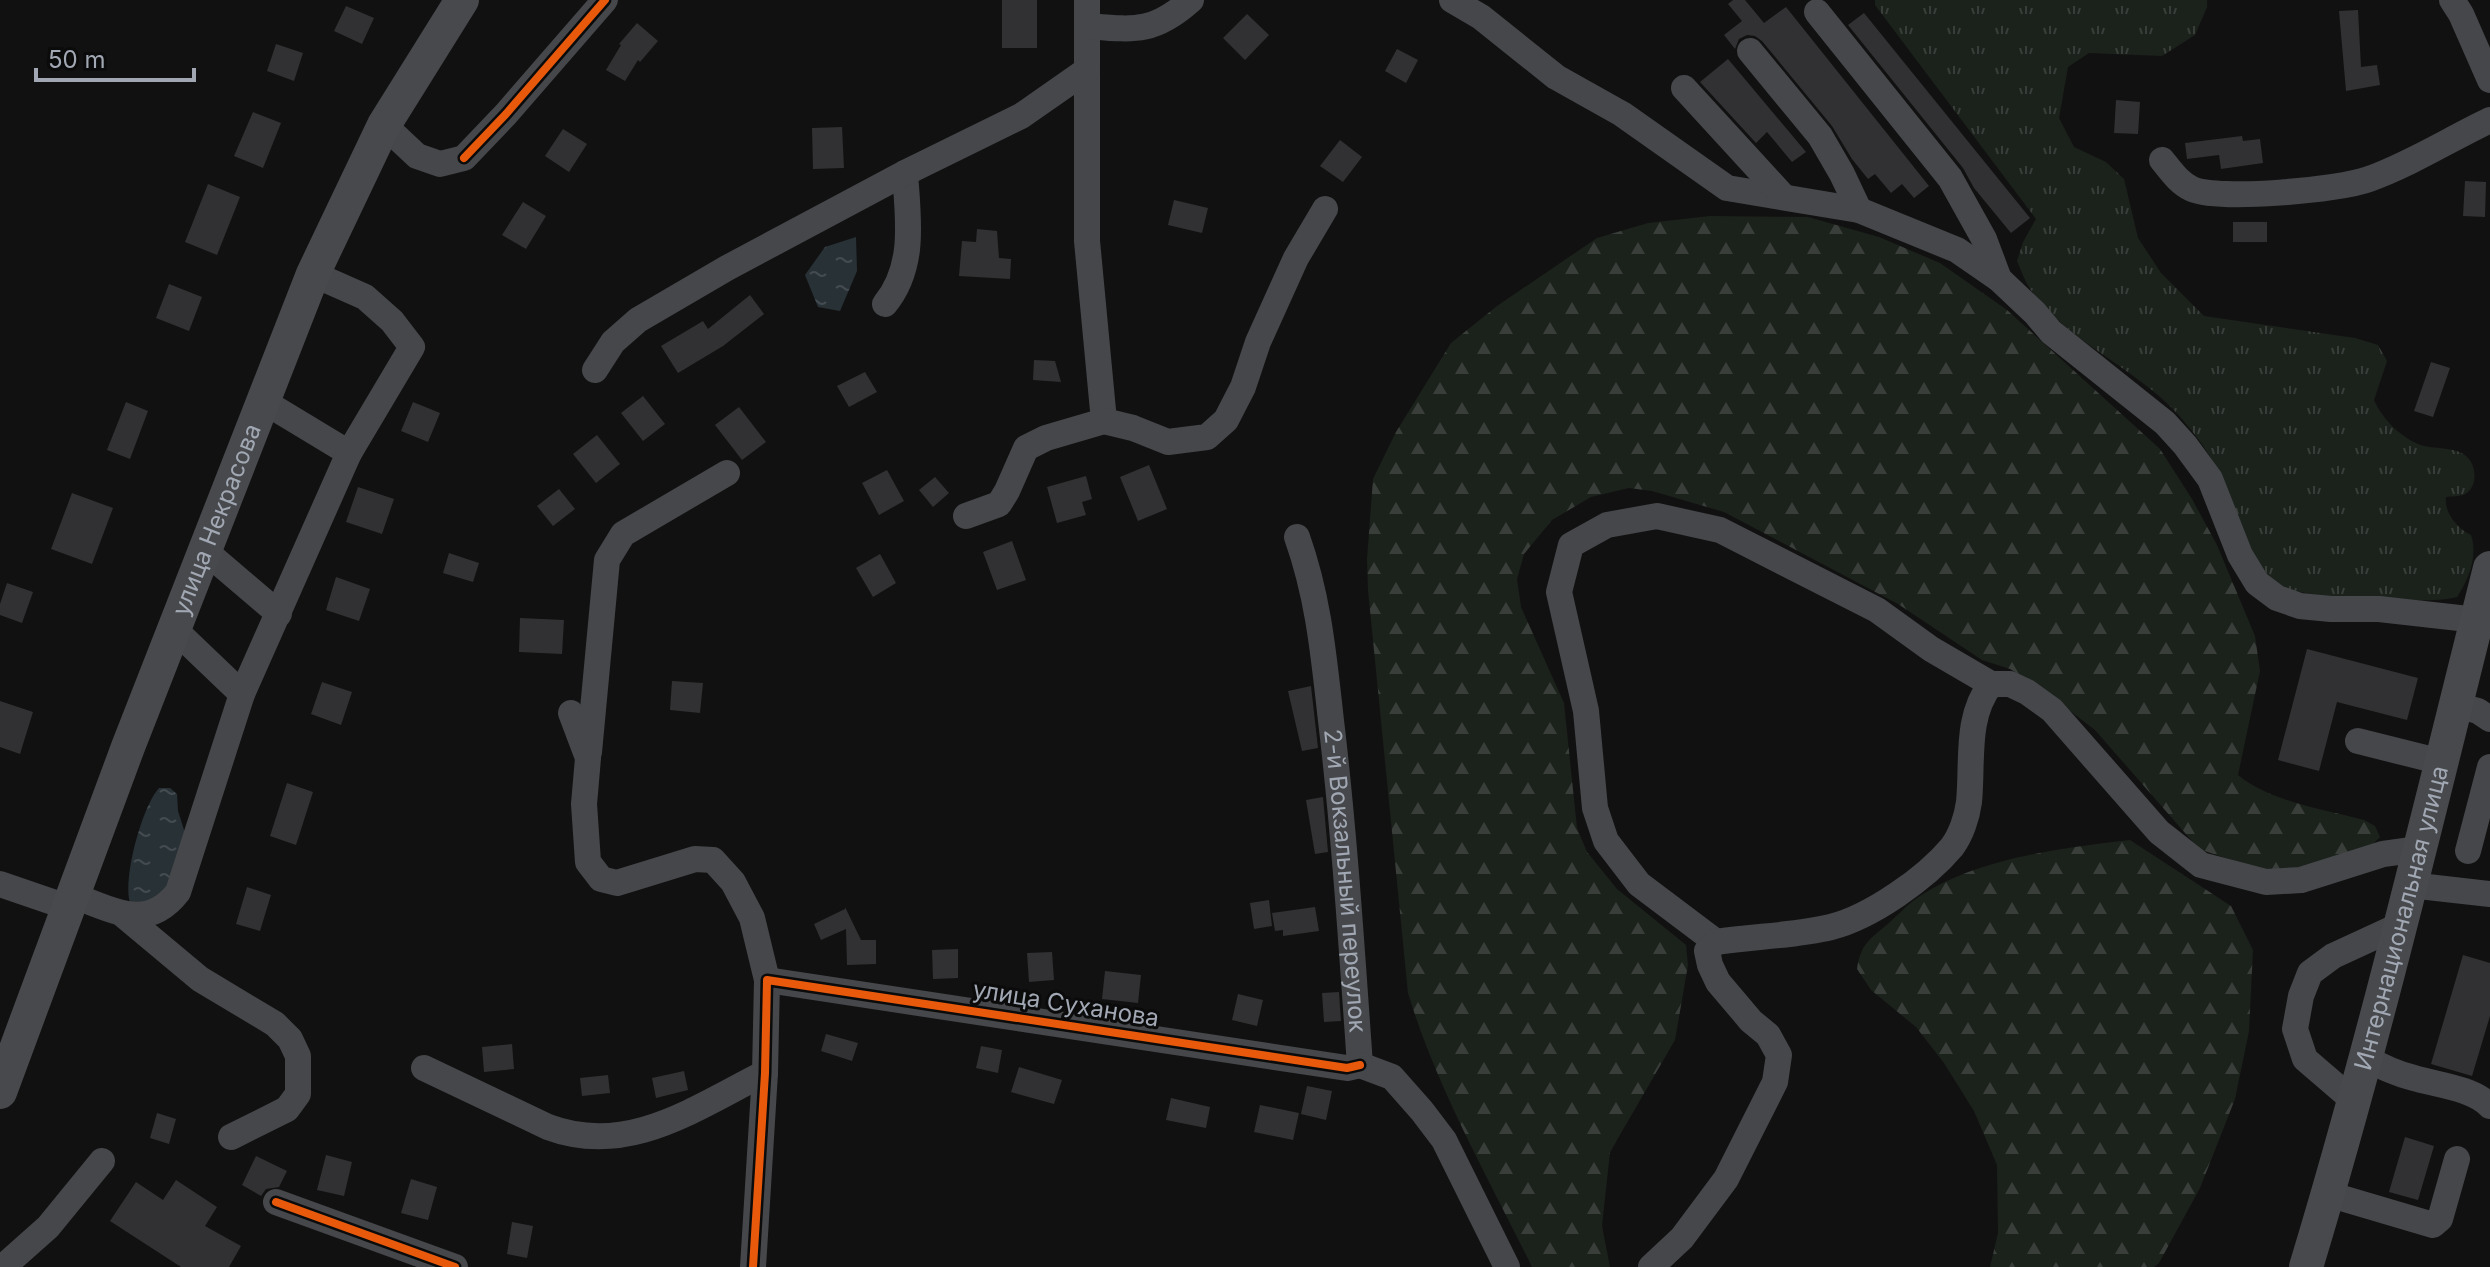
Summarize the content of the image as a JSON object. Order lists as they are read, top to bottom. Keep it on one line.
{"streets":{"main road":["улица Некрасова","Интернациональная улица"],"street":["2-й Вокзальный переулок","улица Суханова"]},"crossings":[["2-й Вокзальный переулок","улица Суханова"]],"scale_bar":"50 m"}
